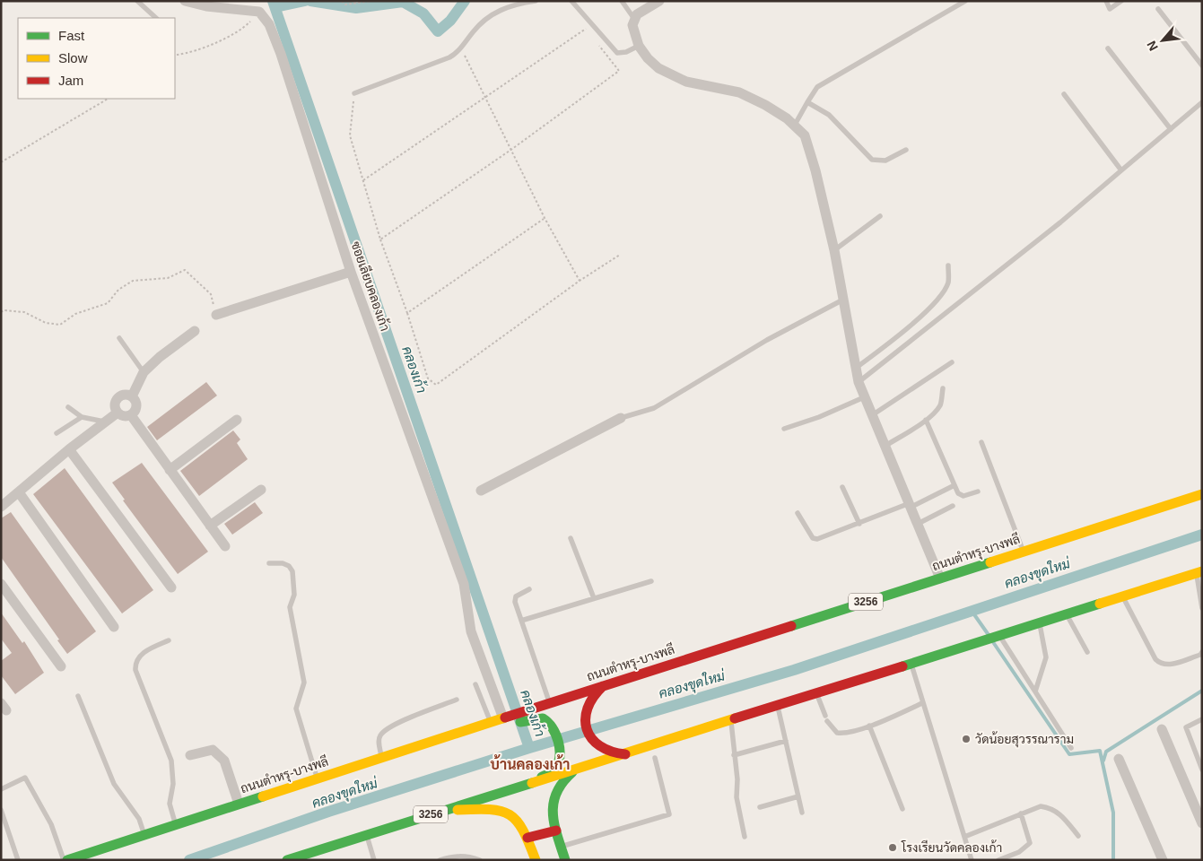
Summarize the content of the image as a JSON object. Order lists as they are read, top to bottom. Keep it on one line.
{"streets":{"main road":["ถนนตำหรุ-บางพลี","3256"],"street":["ซอยเลียบคลองเก้า"]},"crossings":[["ซอยเลียบคลองเก้า","ถนนตำหรุ-บางพลี"]],"districts":["บ้านคลองเก้า"],"water":["คลองเก้า","คลองขุดใหม่"],"places":["วัดน้อยสุวรรณาราม","โรงเรียนวัดคลองเก้า"],"legend":["Fast","Slow","Jam"],"north":"bottom left"}
